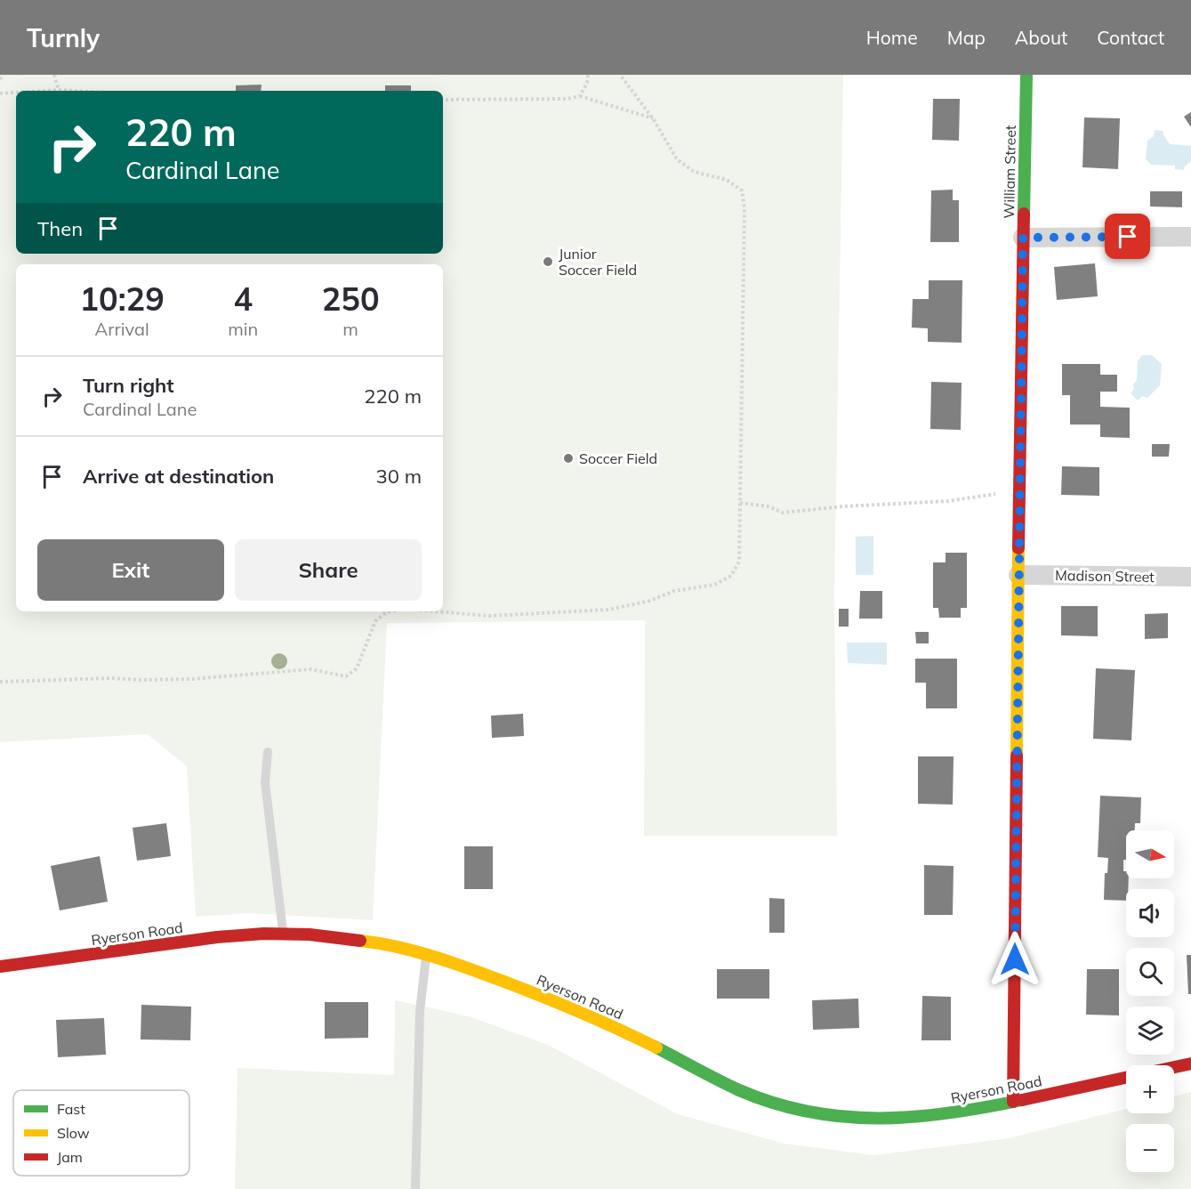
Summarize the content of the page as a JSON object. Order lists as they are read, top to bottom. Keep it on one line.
{"streets":{"street":["William Street","Madison Street","Ryerson Road"]},"crossings":[["William Street","Madison Street"],["William Street","Ryerson Road"]],"places":["Junior Soccer Field","Soccer Field"],"legend":["Fast","Slow","Jam"],"north":"right","page":{"header":"Turnly","nav":["Home","Map","About","Contact"],"turn":["220 m","Cardinal Lane"],"then":"Then","eta":["10:29","Arrival","4","min","250","m"],"list":[{"name":"Turn right","note":"Cardinal Lane","value":"220 m"},{"name":"Arrive at destination","value":"30 m"}],"buttons":["Exit","Share"],"map_buttons":["+","−"]}}
